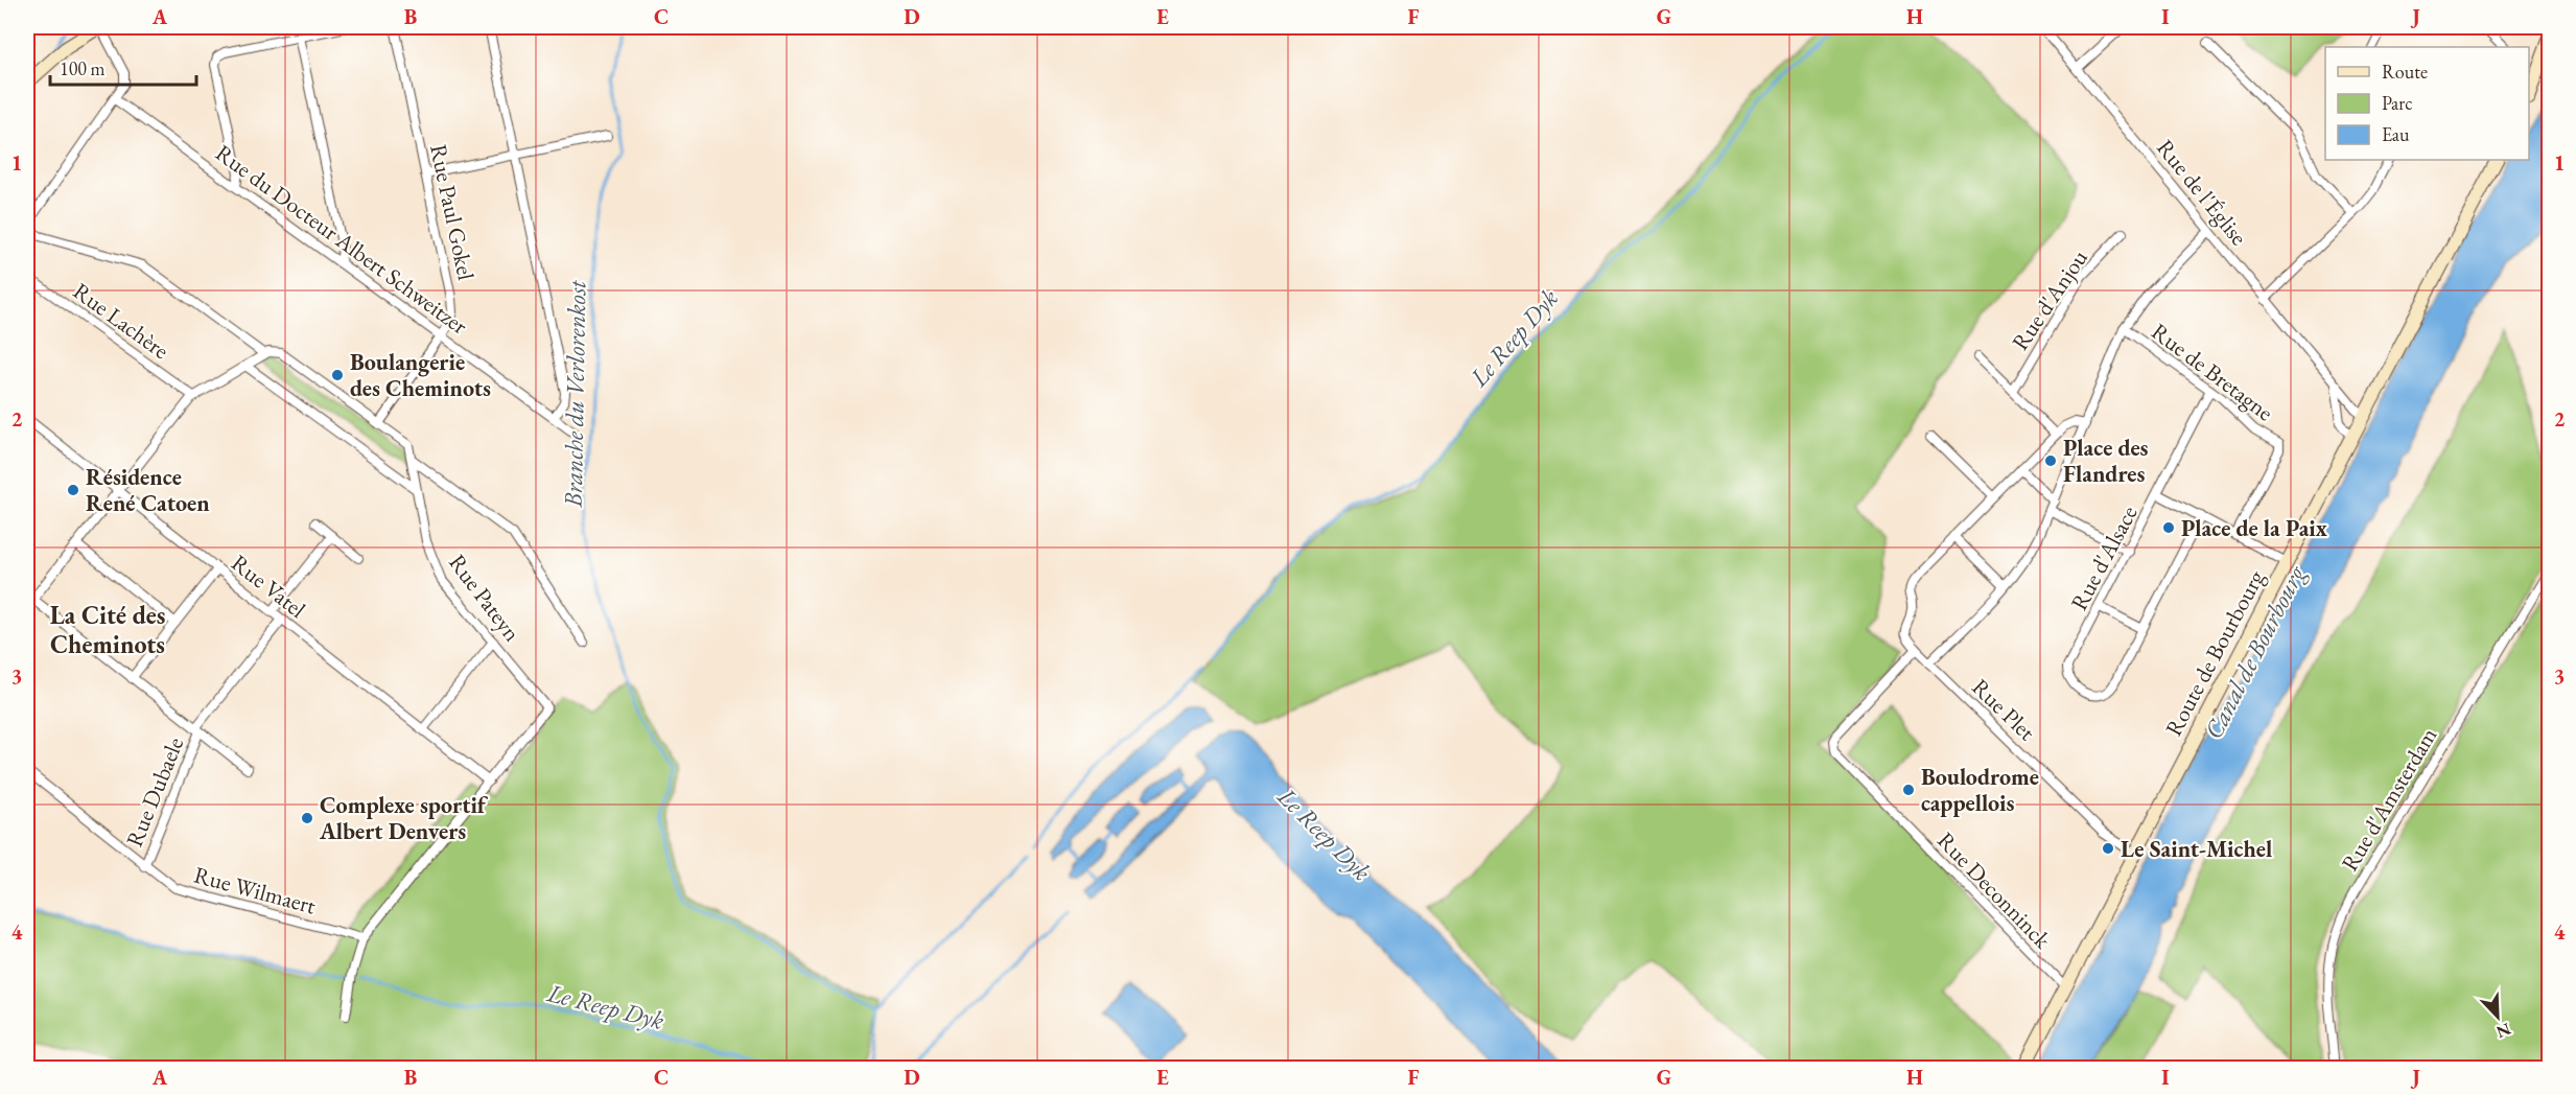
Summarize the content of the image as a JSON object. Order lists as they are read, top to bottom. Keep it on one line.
{"streets":{"main road":["Route de Bourbourg"],"street":["Rue de l'Église","Rue Paul Gokel","Rue du Docteur Albert Schweitzer","Rue d'Anjou","Rue Lachère","Rue de Bretagne","Rue d'Alsace","Rue Vatel","Rue Pateyn","Rue Plet","Rue Dubaele","Rue d'Amsterdam","Rue Wilmaert","Rue Deconninck"]},"crossings":[["Rue de l'Église","Route de Bourbourg"],["Rue Paul Gokel","Rue du Docteur Albert Schweitzer"],["Rue de Bretagne","Rue d'Alsace"],["Rue Vatel","Rue Pateyn"],["Rue Vatel","Rue Dubaele"],["Route de Bourbourg","Rue Plet"],["Route de Bourbourg","Rue Deconninck"],["Rue Plet","Rue Deconninck"],["Rue Dubaele","Rue Wilmaert"]],"districts":["La Cité des Cheminots"],"water":["Le Reep Dyk","Branche du Verlorenkost","Canal de Bourbourg"],"places":["Boulangerie des Cheminots","Place des Flandres","Résidence René Catoen","Place de la Paix","Boulodrome cappellois","Complexe sportif Albert Denvers","Le Saint-Michel"],"legend":["Route","Parc","Eau"],"scale_bar":"100 m","north":"bottom right","grid":{"columns":["A","B","C","D","E","F","G","H","I","J"],"rows":["1","2","3","4"]}}
